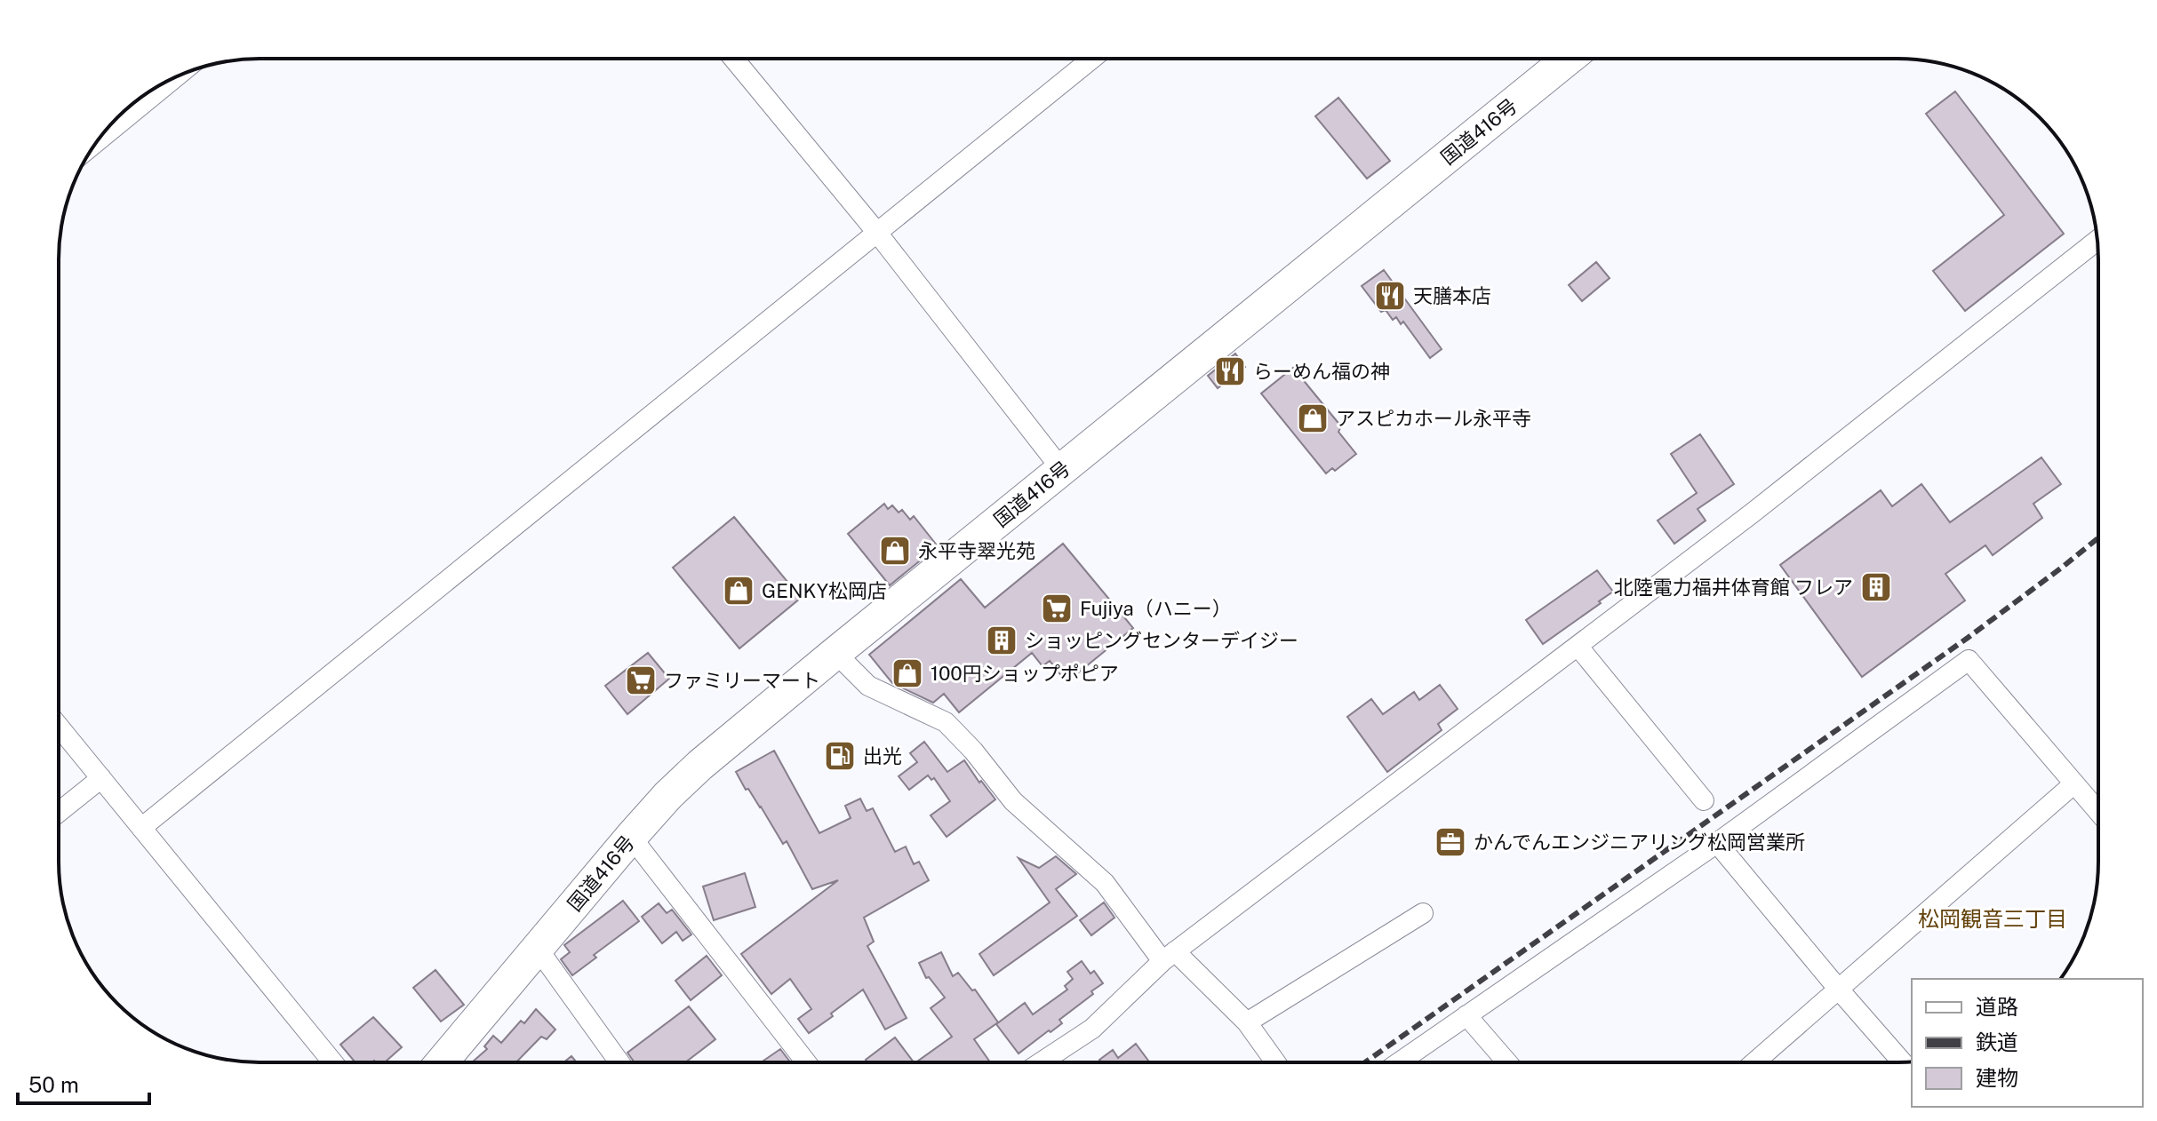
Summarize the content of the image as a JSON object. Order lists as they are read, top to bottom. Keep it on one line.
{"streets":{"highway":["国道416号"]},"districts":["松岡観音三丁目"],"places":{"restaurant":["天膳本店","らーめん福の神"],"shop":["アスピカホール永平寺","永平寺翠光苑","GENKY松岡店","100円ショップポピア"],"building":["北陸電力福井体育館 フレア","ショッピングセンターデイジー"],"supermarket":["Fujiya（ハニー）","ファミリーマート"],"fuel station":["出光"],"office":["かんでんエンジニアリング松岡営業所"]},"legend":["道路","鉄道","建物"],"scale_bar":"50 m"}
